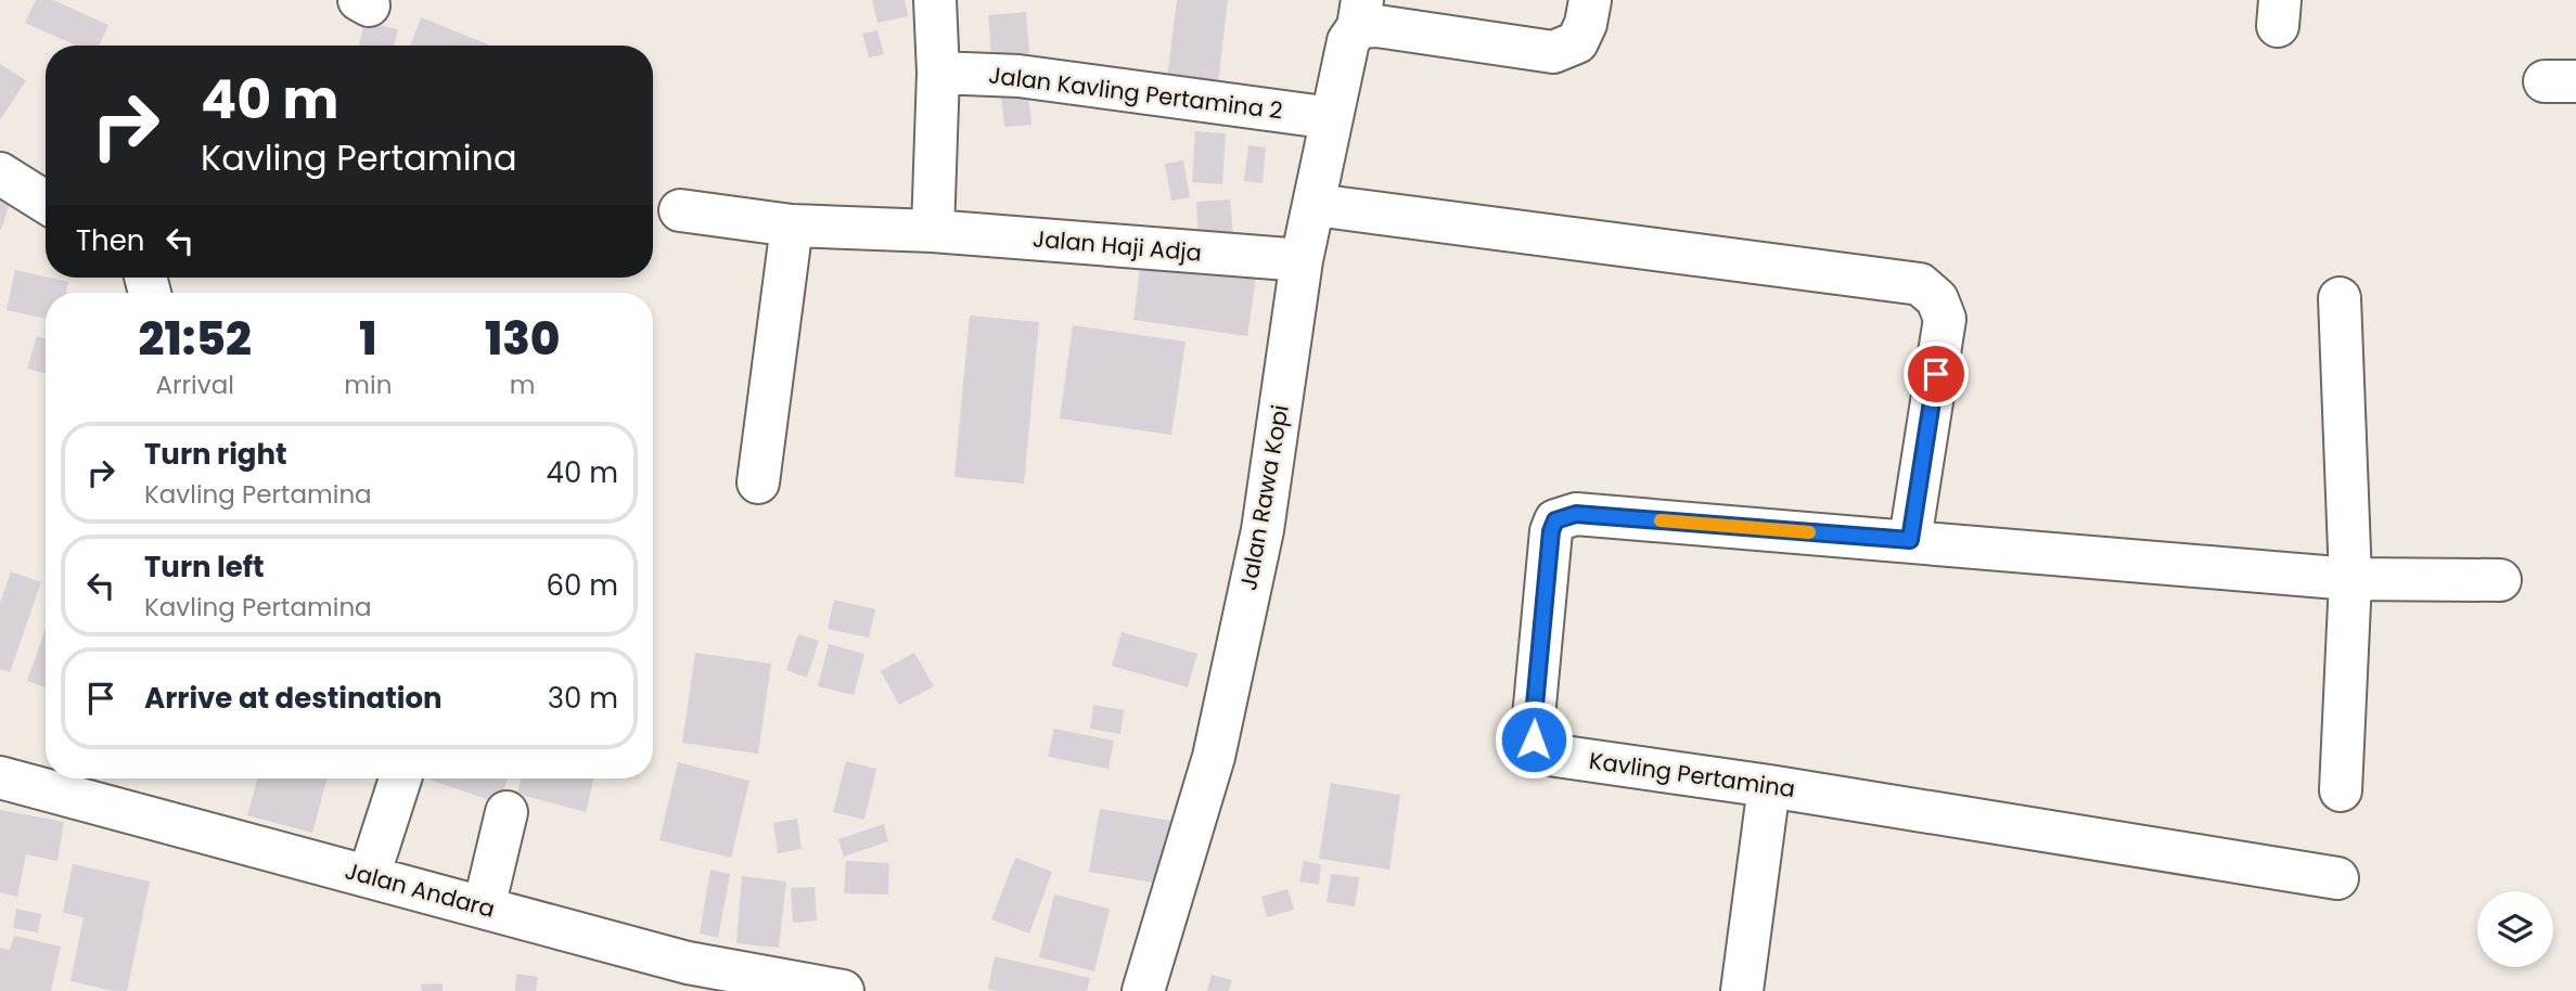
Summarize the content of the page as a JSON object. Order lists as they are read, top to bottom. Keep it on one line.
{"streets":{"street":["Jalan Kavling Pertamina 2","Jalan Haji Adja","Jalan Rawa Kopi","Kavling Pertamina","Jalan Andara"]},"crossings":[["Jalan Kavling Pertamina 2","Jalan Rawa Kopi"],["Jalan Haji Adja","Jalan Rawa Kopi"]],"page":{"turn":["40 m","Kavling Pertamina"],"then":"Then","eta":["21:52","Arrival","1","min","130","m"],"list":[{"name":"Turn right","note":"Kavling Pertamina","value":"40 m"},{"name":"Turn left","note":"Kavling Pertamina","value":"60 m"},{"name":"Arrive at destination","value":"30 m"}]}}
